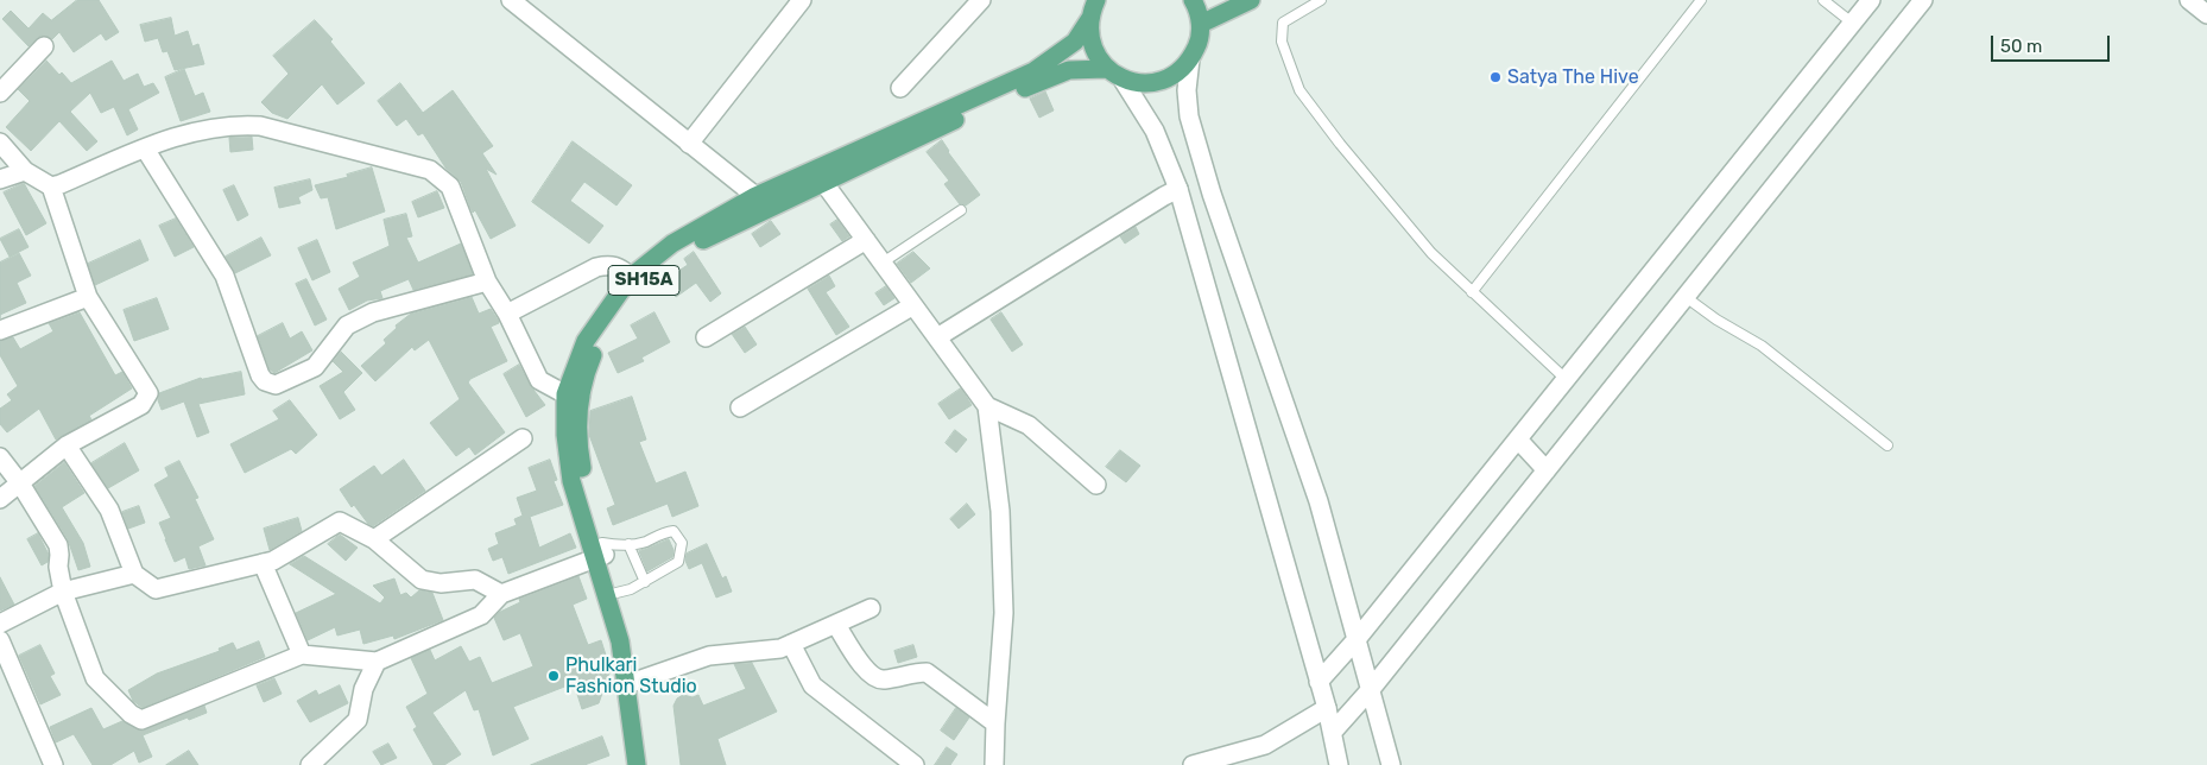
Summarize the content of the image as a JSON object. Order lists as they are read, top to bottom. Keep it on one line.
{"streets":{"main road":["SH15A"]},"places":["Satya The Hive","Phulkari Fashion Studio"],"scale_bar":"50 m"}
